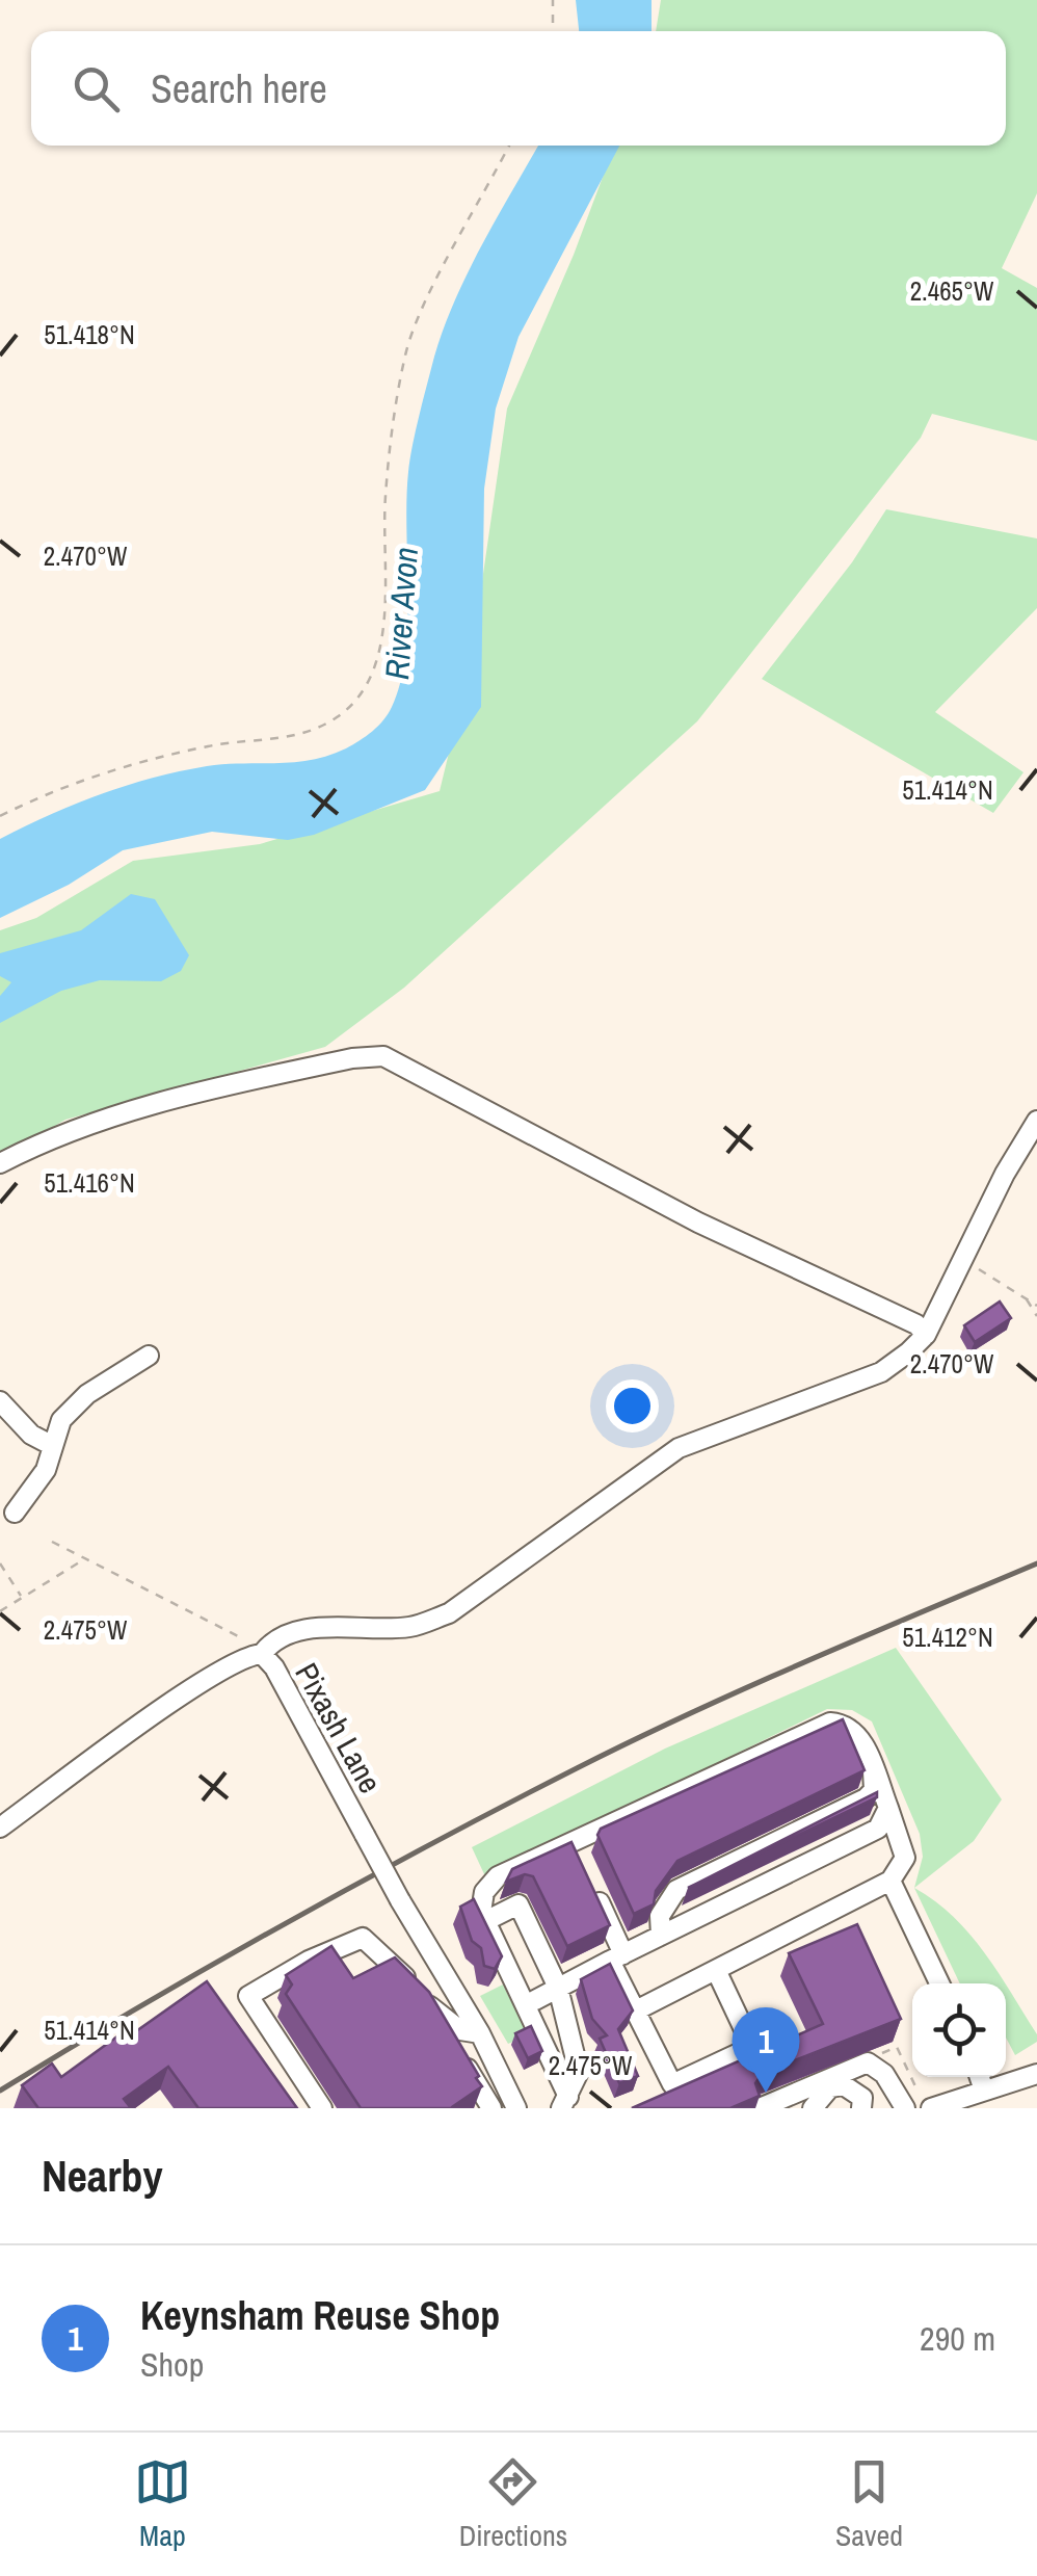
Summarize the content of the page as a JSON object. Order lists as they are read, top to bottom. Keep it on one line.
{"streets":{"street":["Pixash Lane"]},"water":["River Avon"],"page":{"search":"Search here","pins":"1","heading":"Nearby","list":[{"mark":"1","name":"Keynsham Reuse Shop","note":"Shop","value":"290 m"}],"nav":["Map","Directions","Saved"]},"coordinates":["2.465°W","51.418°N","2.470°W","51.414°N","51.416°N","2.475°W","51.412°N"]}
